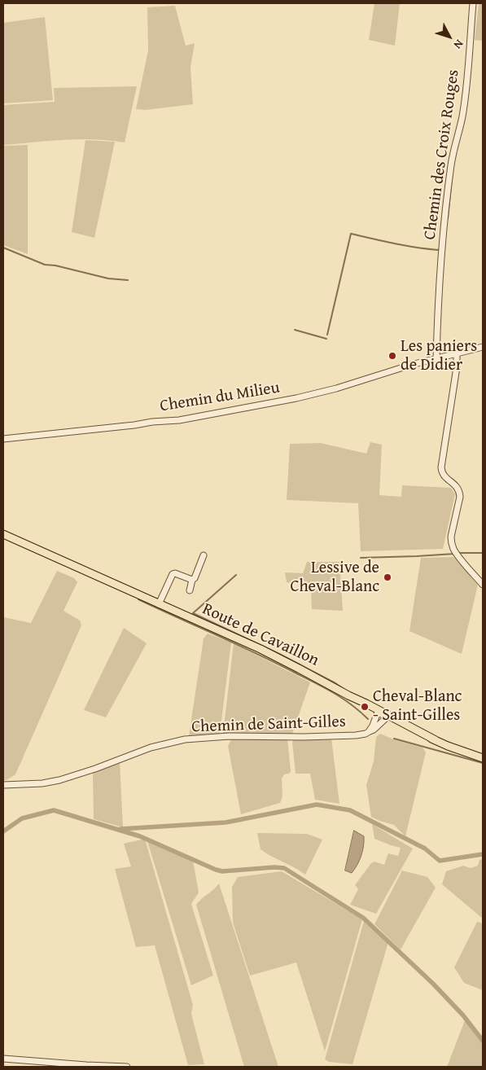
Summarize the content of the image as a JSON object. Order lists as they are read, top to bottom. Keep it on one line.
{"streets":{"main road":["Route de Cavaillon"],"street":["Chemin des Croix Rouges","Chemin du Milieu","Chemin de Saint-Gilles"]},"crossings":[["Chemin des Croix Rouges","Chemin du Milieu"]],"places":["Les paniers de Didier","Lessive de Cheval-Blanc","Cheval-Blanc - Saint-Gilles"],"north":"bottom right"}
